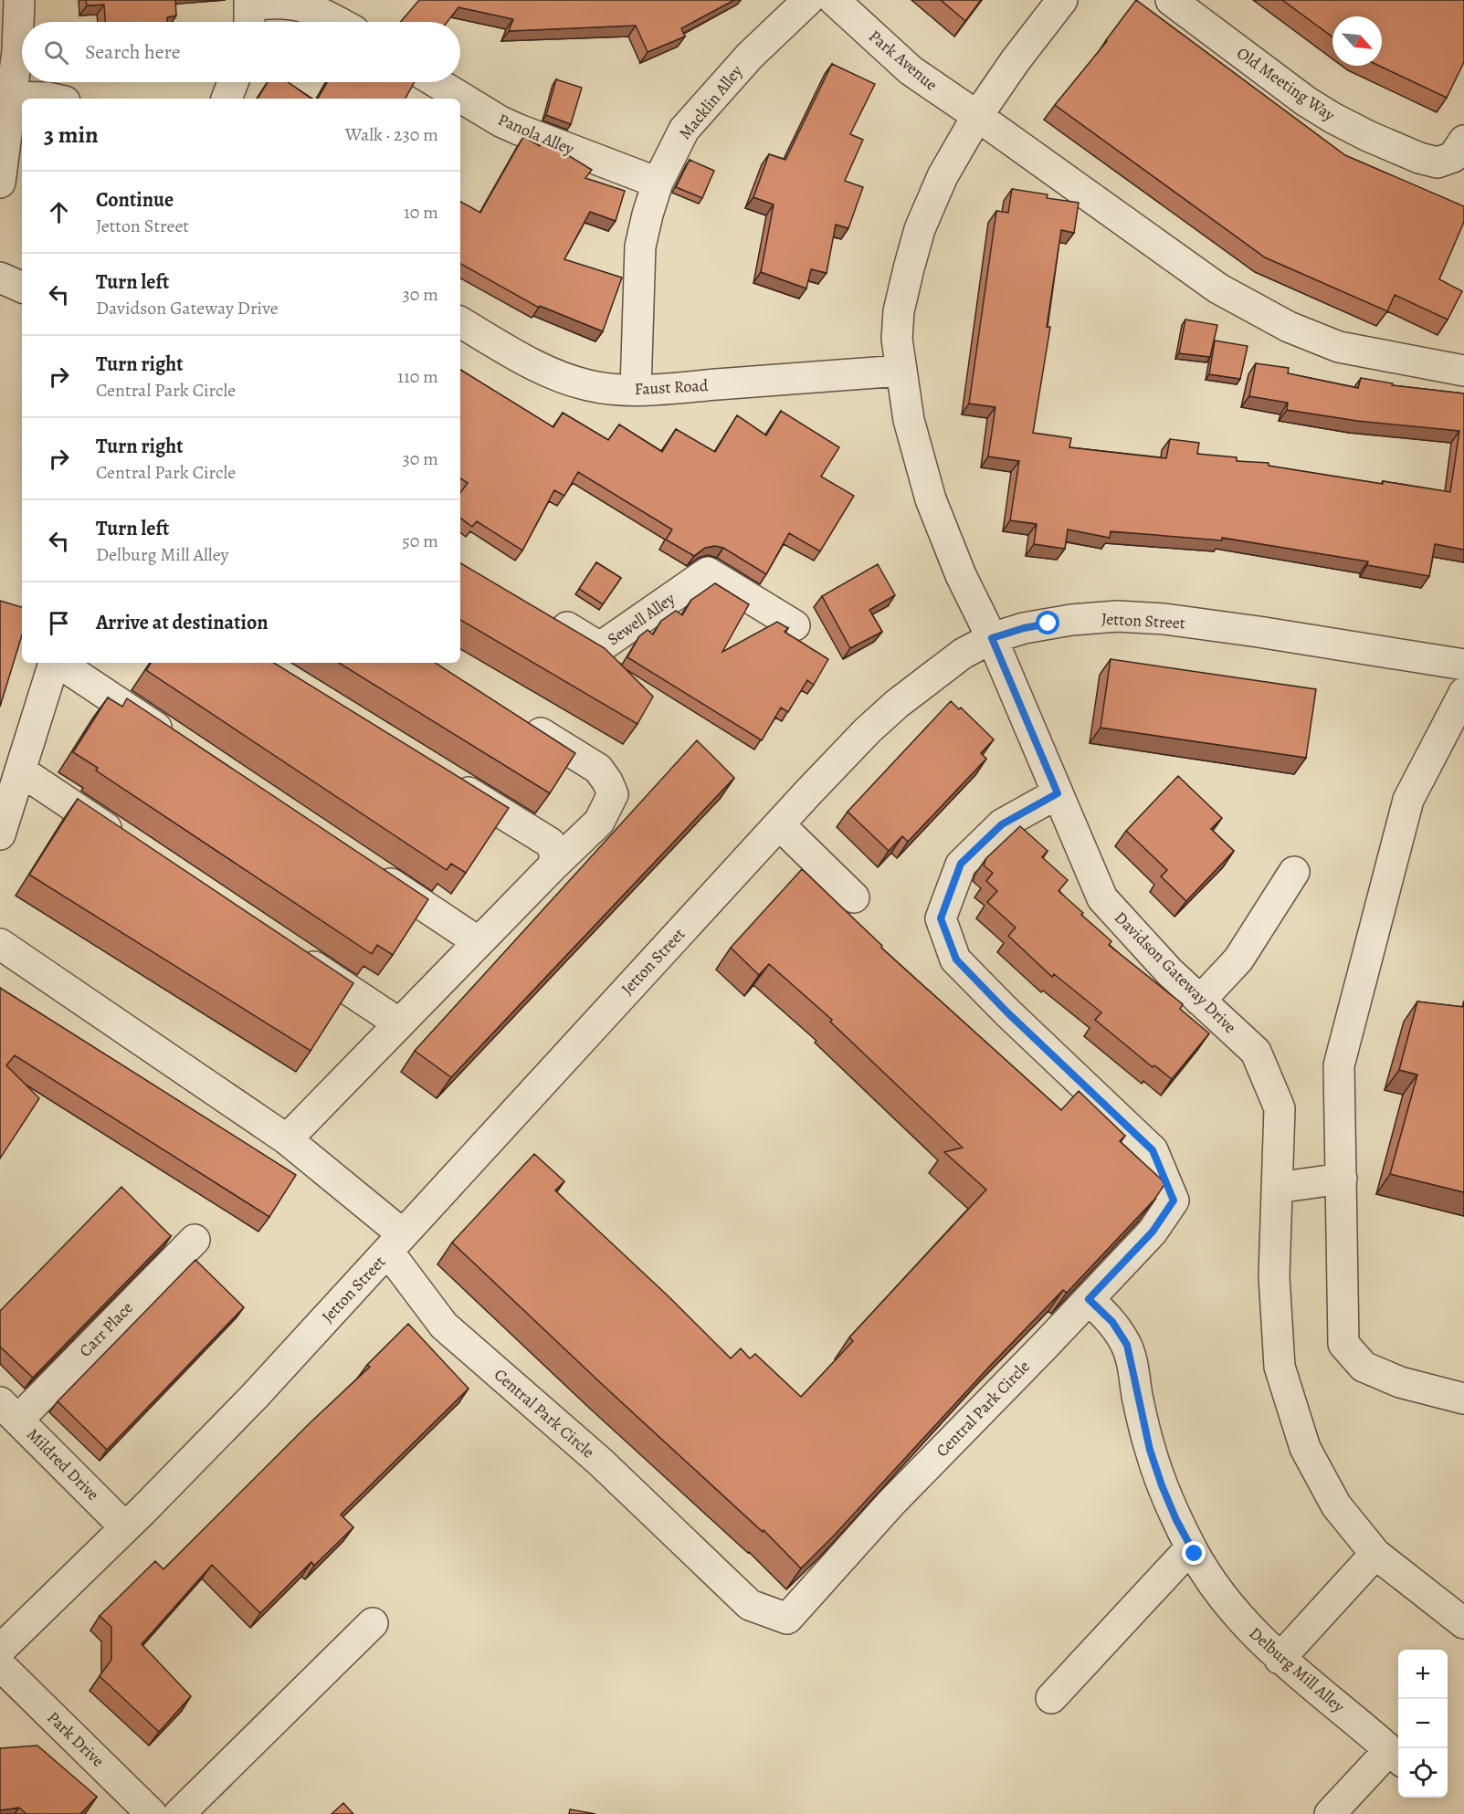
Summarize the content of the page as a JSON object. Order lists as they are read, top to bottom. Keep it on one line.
{"streets":{"street":["Park Avenue","Old Meeting Way","Macklin Alley","Panola Alley","Faust Road","Sewell Alley","Jetton Street","Davidson Gateway Drive","Carr Place","Central Park Circle","Mildred Drive","Delburg Mill Alley","Park Drive"]},"crossings":[["Park Avenue","Davidson Gateway Drive"],["Macklin Alley","Panola Alley"],["Macklin Alley","Faust Road"],["Faust Road","Davidson Gateway Drive"],["Jetton Street","Davidson Gateway Drive"],["Jetton Street","Central Park Circle"],["Jetton Street","Mildred Drive"],["Davidson Gateway Drive","Central Park Circle"],["Carr Place","Mildred Drive"],["Central Park Circle","Delburg Mill Alley"]],"north":"bottom right","page":{"search":"Search here","heading":["3 min","Walk · 230 m"],"list":[["Continue","Jetton Street","10 m"],["Turn left","Davidson Gateway Drive","30 m"],["Turn right","Central Park Circle","110 m"],["Turn right","Central Park Circle","30 m"],["Turn left","Delburg Mill Alley","50 m"],"Arrive at destination"],"map_buttons":["+","−"]}}
